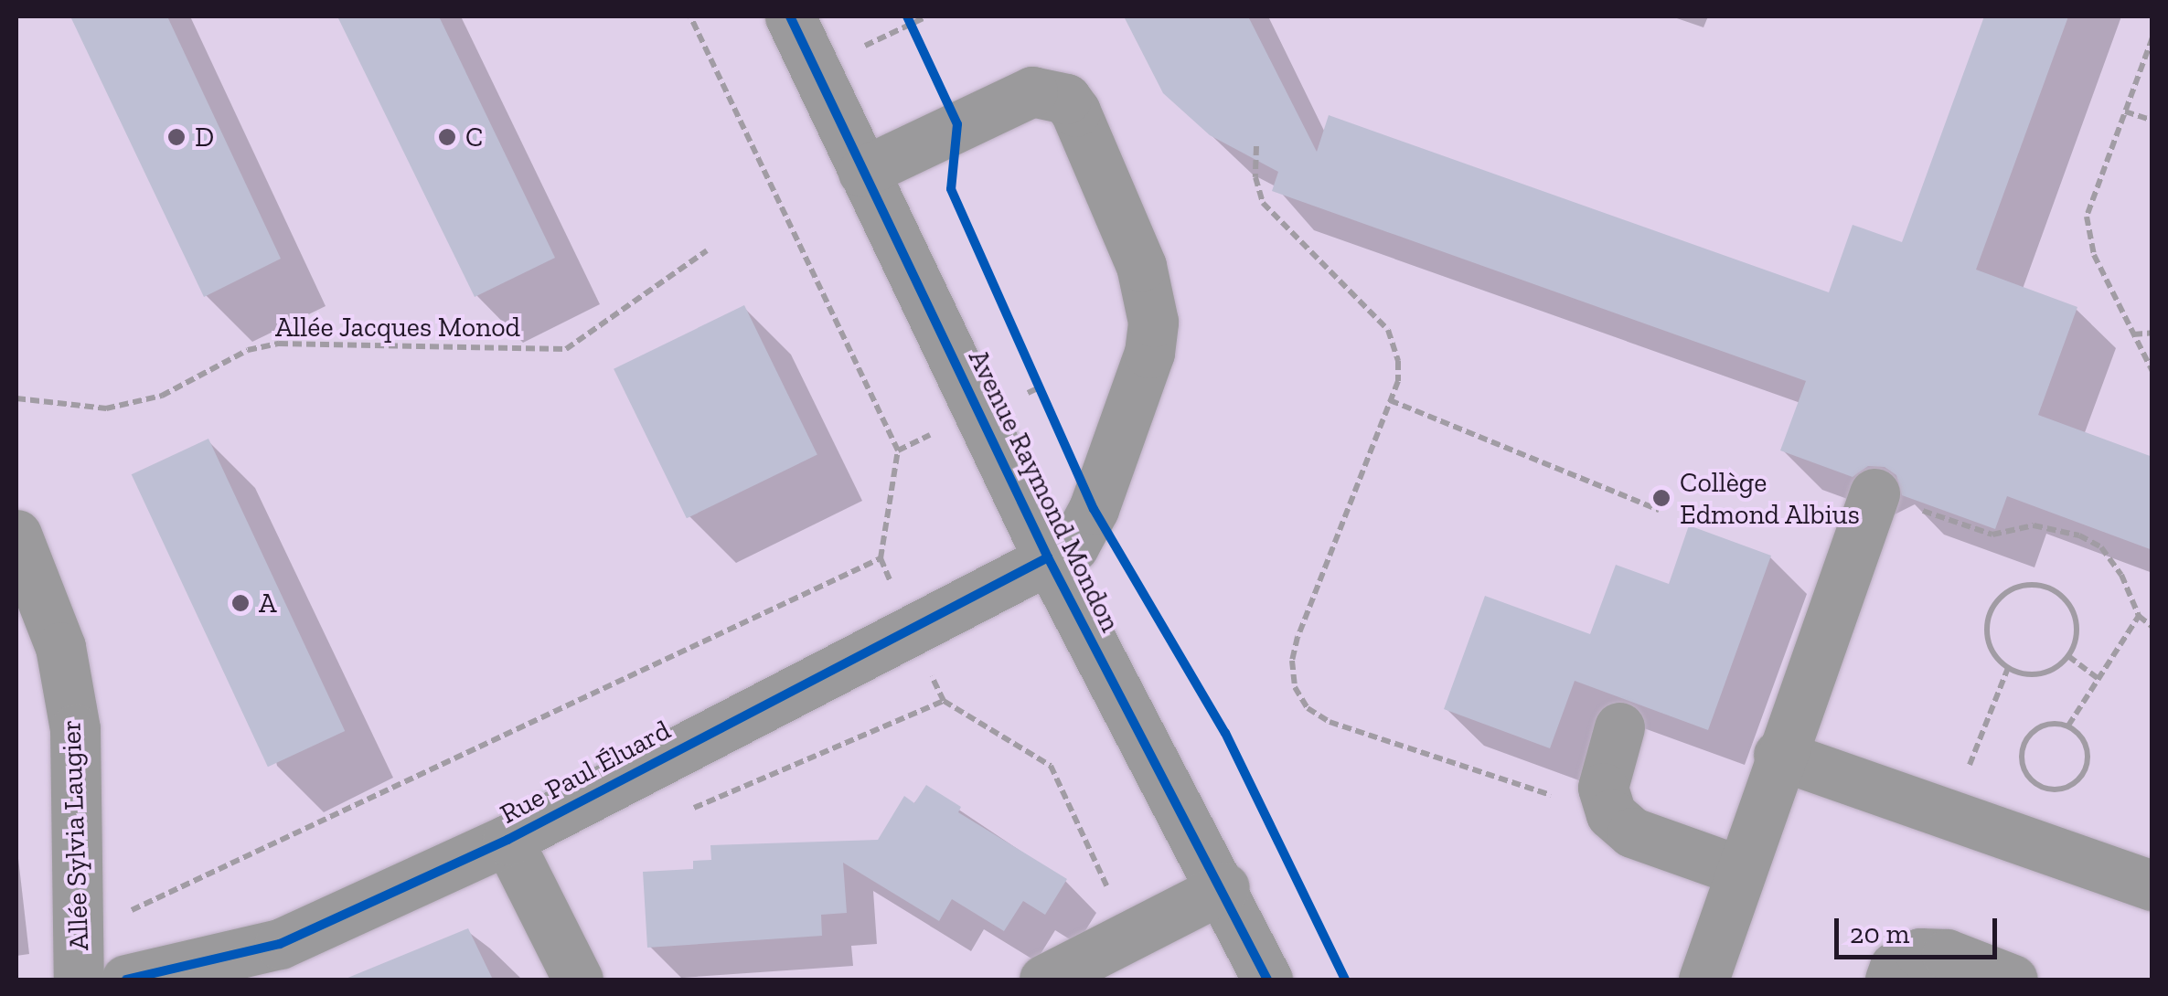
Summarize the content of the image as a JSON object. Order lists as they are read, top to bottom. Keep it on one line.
{"streets":{"street":["Avenue Raymond Mondon","Rue Paul Éluard","Allée Sylvia Laugier"],"path":["Allée Jacques Monod"]},"crossings":[["Avenue Raymond Mondon","Rue Paul Éluard"]],"places":["D","C","Collège Edmond Albius","A"],"scale_bar":"20 m"}
